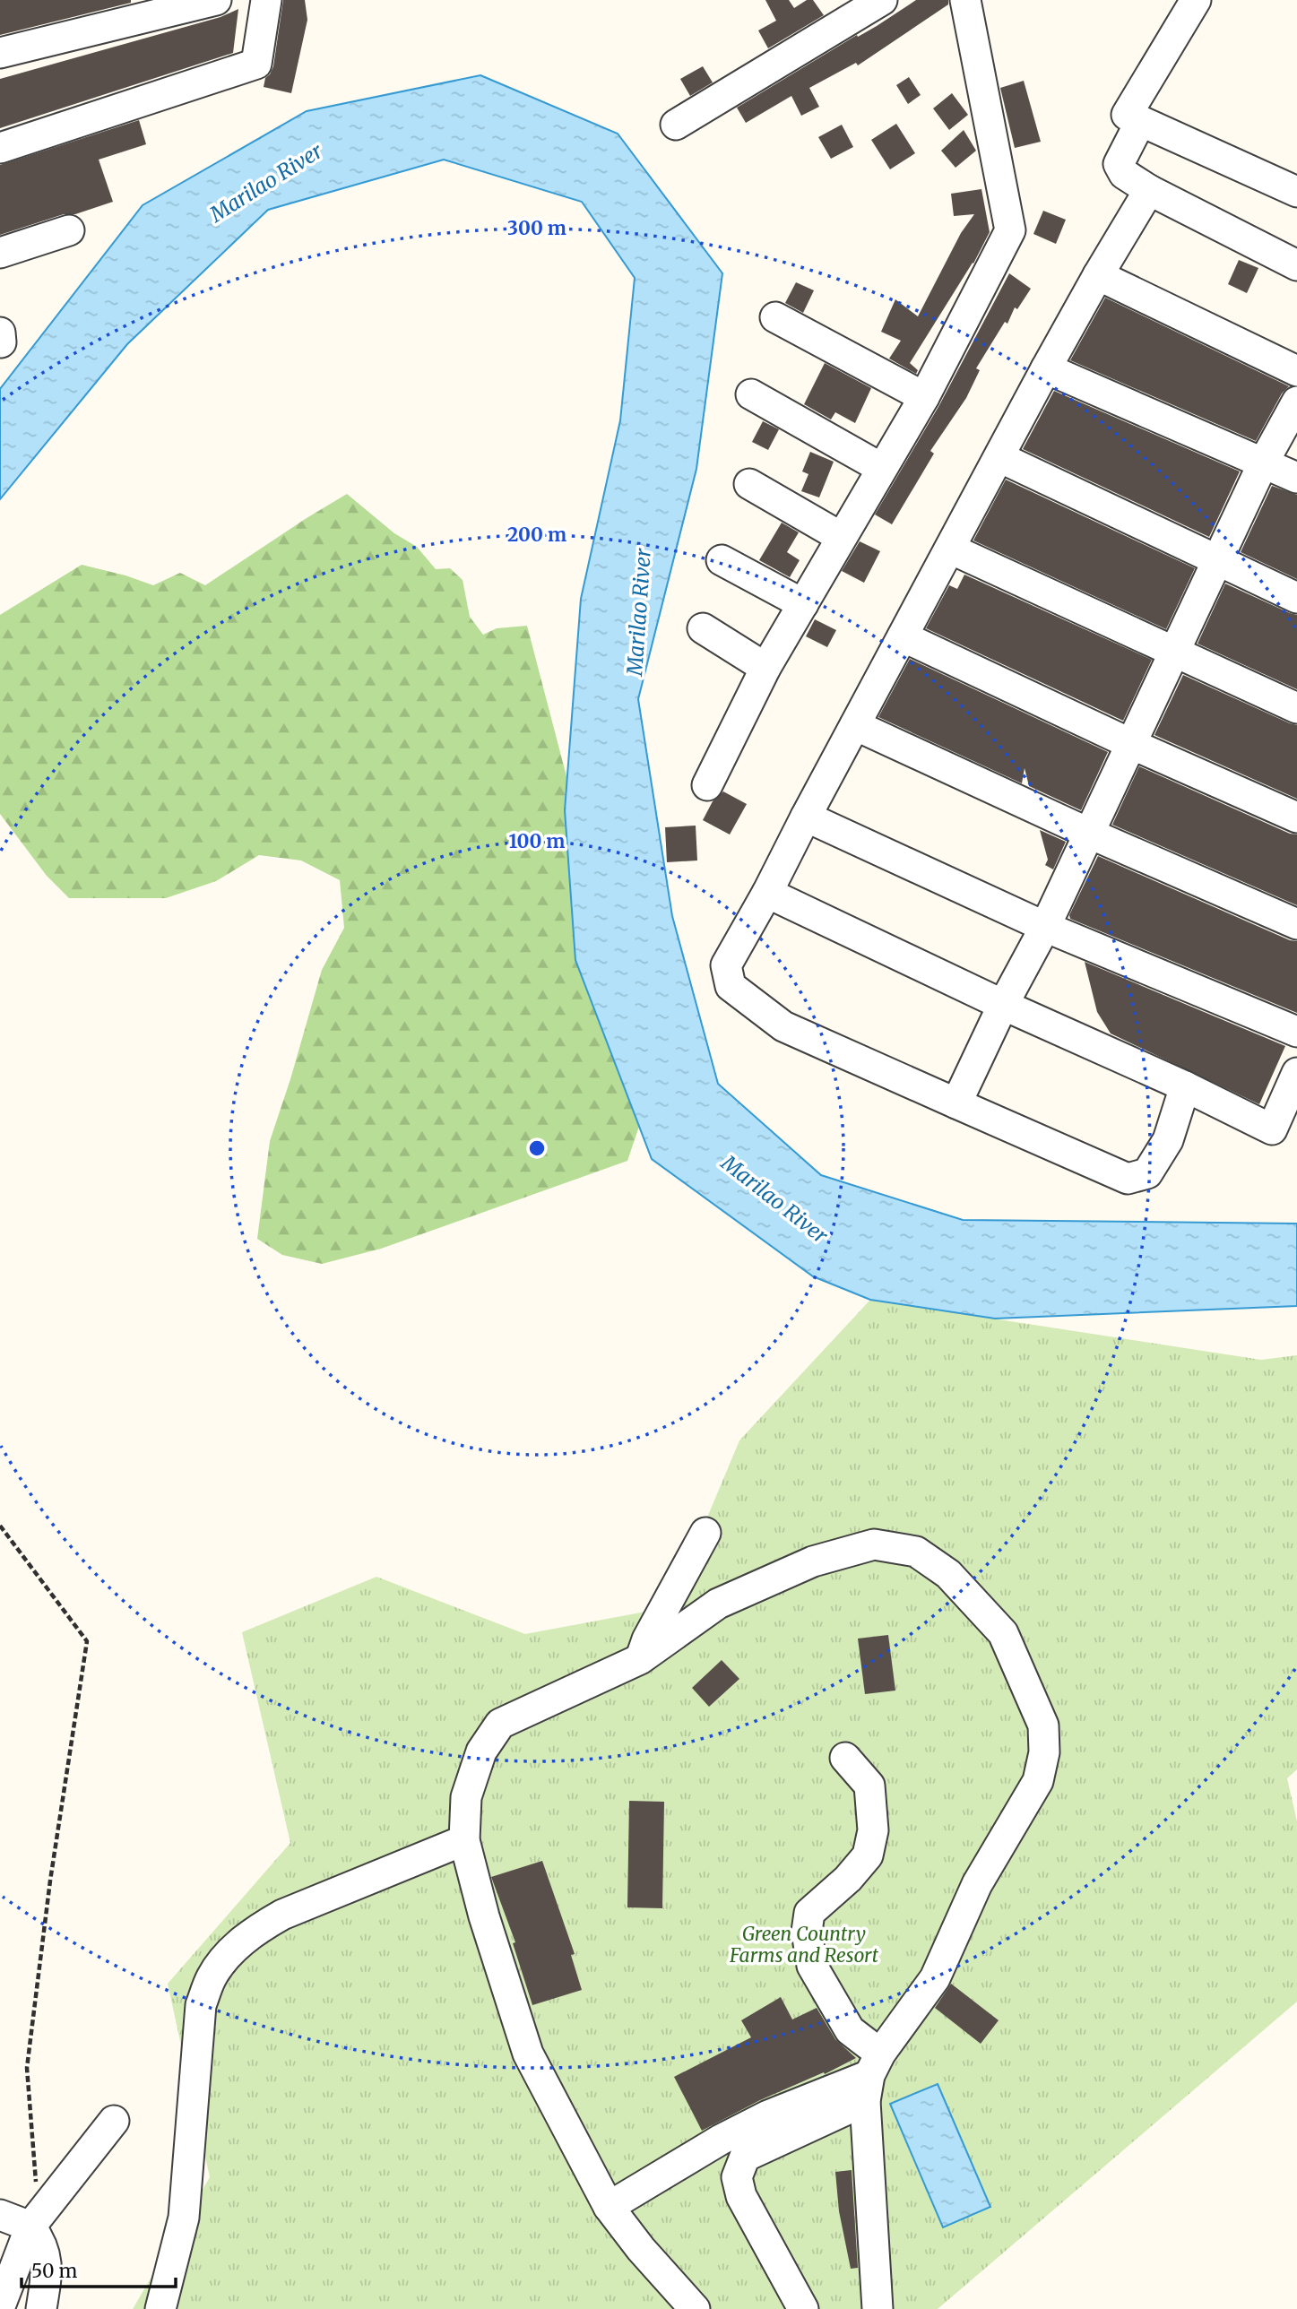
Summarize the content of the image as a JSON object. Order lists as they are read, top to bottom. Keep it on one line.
{"water":["Marilao River"],"parks":["Green Country Farms and Resort"],"scale_bar":"50 m","rings":["300 m","200 m","100 m"]}
